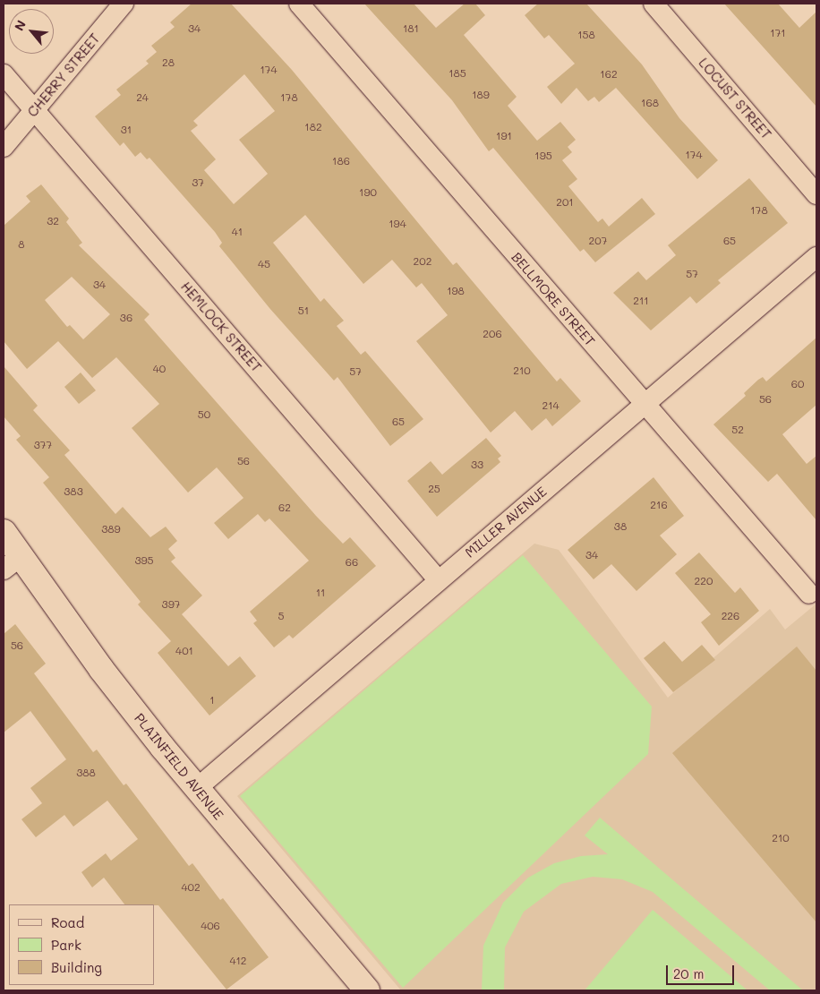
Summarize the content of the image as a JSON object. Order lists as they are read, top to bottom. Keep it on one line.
{"streets":{"main road":["PLAINFIELD AVENUE"],"street":["CHERRY STREET","LOCUST STREET","BELLMORE STREET","HEMLOCK STREET","MILLER AVENUE"]},"crossings":[["CHERRY STREET","HEMLOCK STREET"],["BELLMORE STREET","MILLER AVENUE"],["HEMLOCK STREET","MILLER AVENUE"],["MILLER AVENUE","PLAINFIELD AVENUE"]],"house_numbers":["34","181","171","158","28","174","185","162","189","24","178","168","182","31","191","174","195","186","37","190","201","178","32","194","41","207","65","8","202","45","57","34","198","211","51","36","206","40","210","57","60","56","214","50","65","52","377","56","33","25","383","216","62","38","389","34","395","66","220","11","397","5","226","56","401","1","388","210","402","406","412"],"legend":["Road","Park","Building"],"scale_bar":"20 m","north":"top left"}
